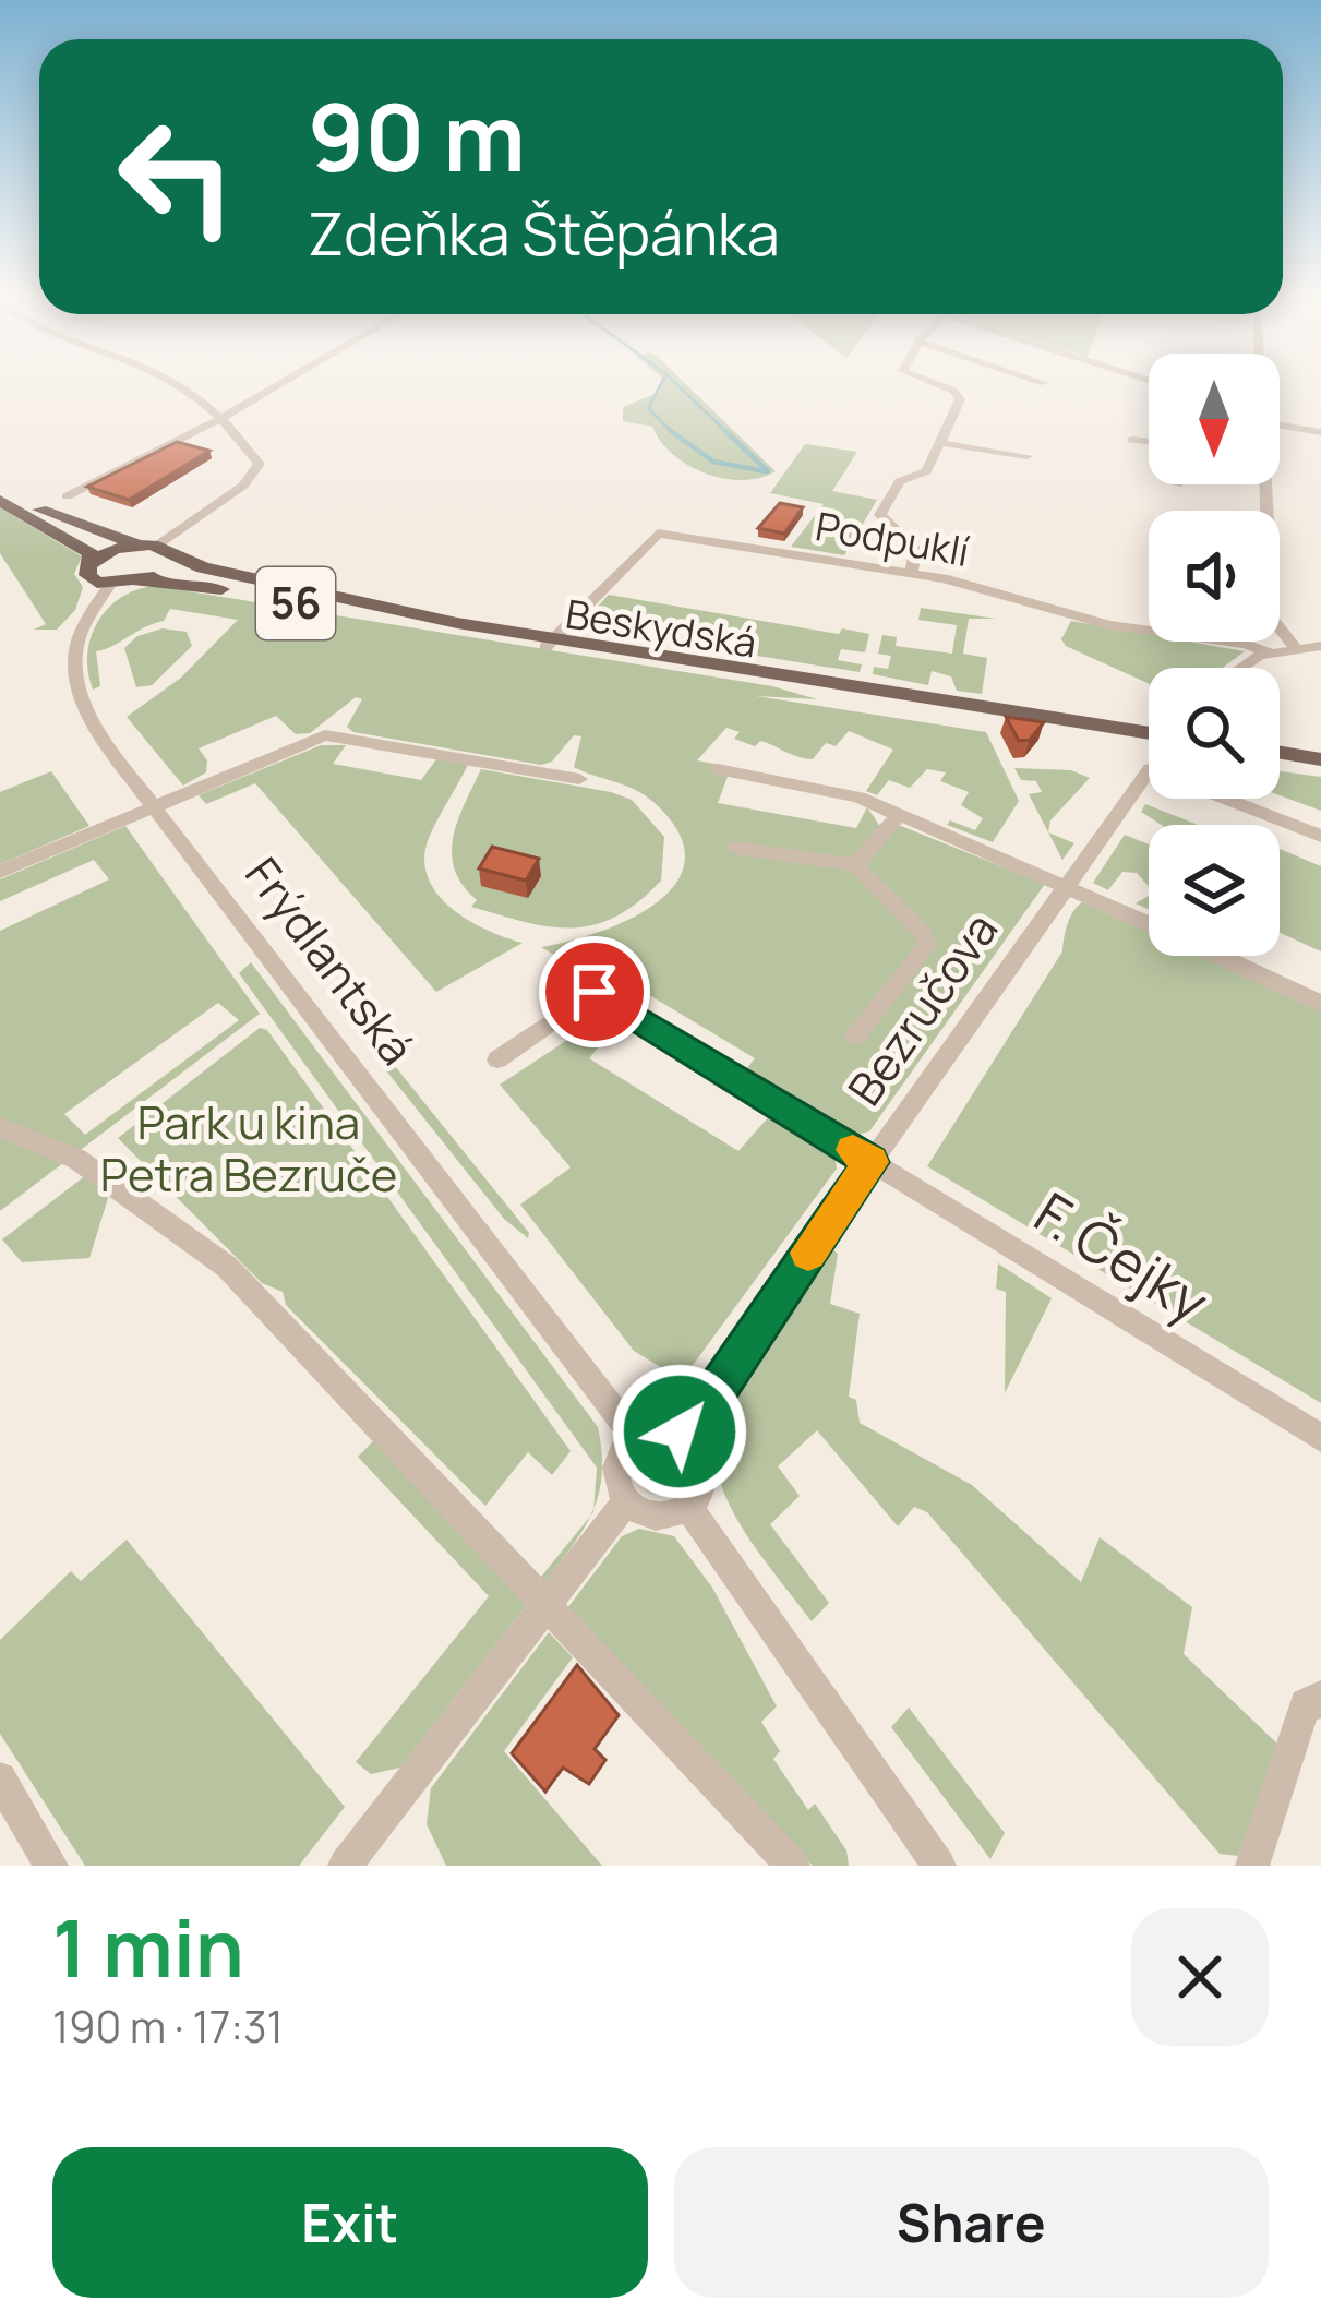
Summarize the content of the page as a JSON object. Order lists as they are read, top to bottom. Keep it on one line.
{"streets":{"main road":["56","Beskydská"],"street":["Podpuklí","Frýdlantská","Bezručova","F. Čejky"]},"crossings":[["Podpuklí","Beskydská"],["56","Beskydská"],["56","Frýdlantská"],["Frýdlantská","Bezručova"],["Bezručova","F. Čejky"]],"parks":["Park u kina Petra Bezruče"],"north":"bottom","page":{"turn":["90 m","Zdeňka Štěpánka"],"heading":["1 min","190 m · 17:31"],"buttons":["Exit","Share"]}}
